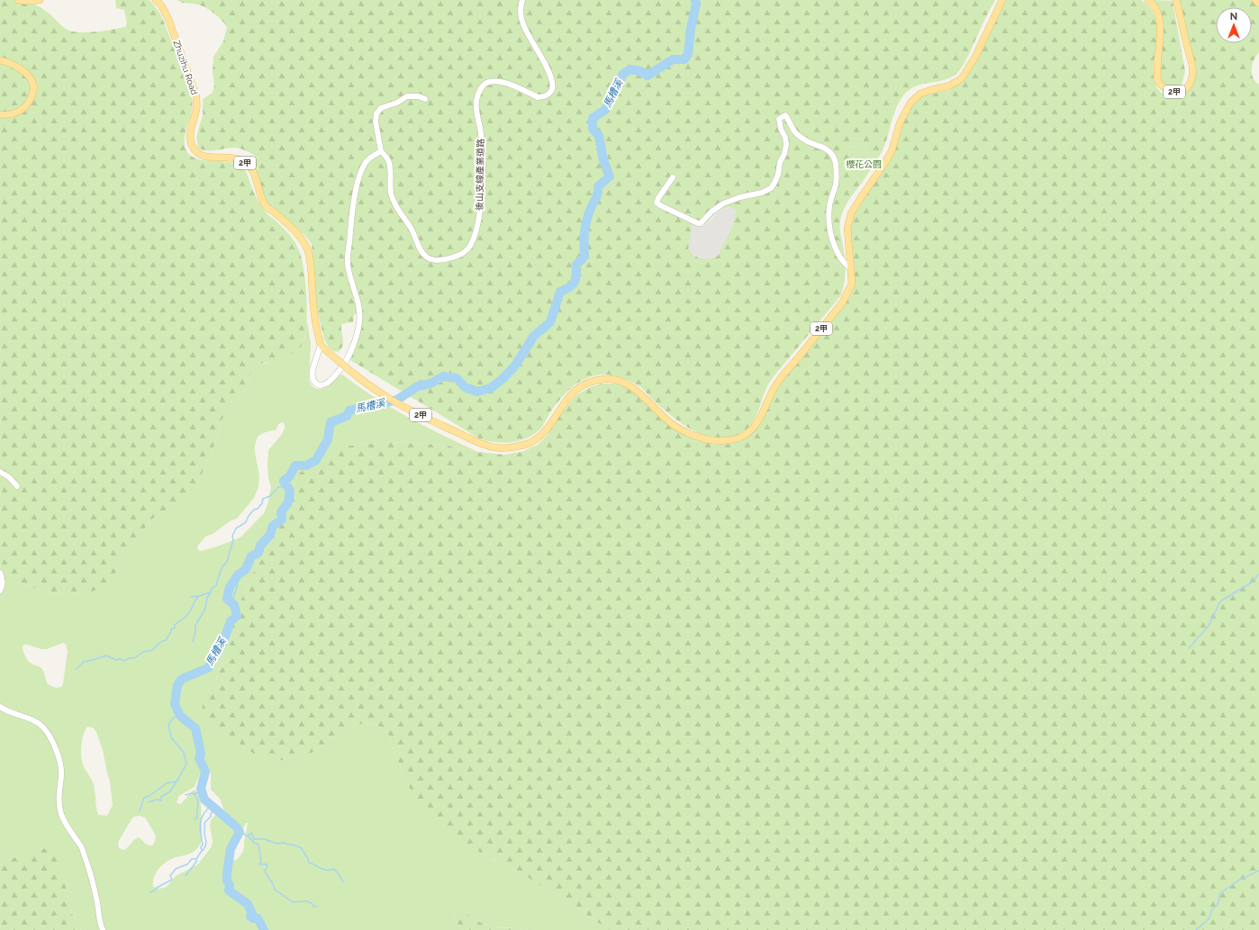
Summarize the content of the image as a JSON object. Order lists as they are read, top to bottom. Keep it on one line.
{"streets":{"main road":["Zhuzihu Road","2甲"],"street":["後山支線產業道路"]},"crossings":[["Zhuzihu Road","2甲"]],"water":["馬槽溪"],"parks":["櫻花公園"],"north":"top"}
